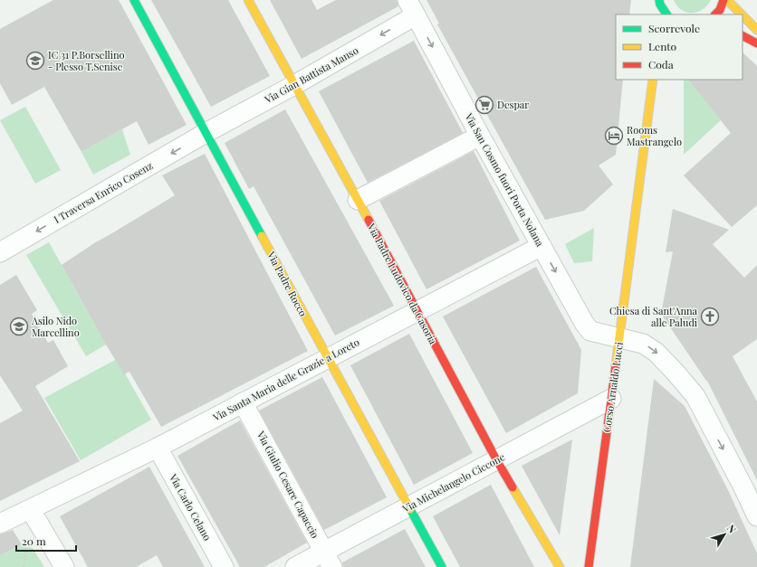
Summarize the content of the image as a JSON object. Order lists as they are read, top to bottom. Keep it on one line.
{"streets":{"street":["Via Gian Battista Manso","Via San Cosmo fuori Porta Nolana","I Traversa Enrico Cosenz","Via Padre Rocco","Via Padre Ludovico da Casoria","Via Santa Maria delle Grazie a Loreto","Corso Arnaldo Lucci","Via Michelangelo Ciccone","Via Giulio Cesare Capaccio","Via Carlo Celano"]},"crossings":[["Via Gian Battista Manso","Via San Cosmo fuori Porta Nolana"],["Via Gian Battista Manso","I Traversa Enrico Cosenz"],["Via Gian Battista Manso","Via Padre Rocco"],["Via Gian Battista Manso","Via Padre Ludovico da Casoria"],["Via San Cosmo fuori Porta Nolana","Via Santa Maria delle Grazie a Loreto"],["Via San Cosmo fuori Porta Nolana","Corso Arnaldo Lucci"],["I Traversa Enrico Cosenz","Via Padre Rocco"],["Via Padre Rocco","Via Santa Maria delle Grazie a Loreto"],["Via Padre Rocco","Via Michelangelo Ciccone"],["Via Padre Ludovico da Casoria","Via Santa Maria delle Grazie a Loreto"],["Via Padre Ludovico da Casoria","Via Michelangelo Ciccone"],["Via Santa Maria delle Grazie a Loreto","Via Giulio Cesare Capaccio"],["Via Santa Maria delle Grazie a Loreto","Via Carlo Celano"],["Corso Arnaldo Lucci","Via Michelangelo Ciccone"],["Via Michelangelo Ciccone","Via Giulio Cesare Capaccio"]],"one_way":["Via San Cosmo fuori Porta Nolana","I Traversa Enrico Cosenz"],"places":{"school or university":["IC 31 P.Borsellino - Plesso T.Senise","Asilo Nido Marcellino"],"supermarket":["Despar"],"hotel":["Rooms Mastrangelo"],"church":["Chiesa di Sant'Anna alle Paludi"]},"legend":["Scorrevole","Lento","Coda"],"scale_bar":"20 m","north":"top right"}
